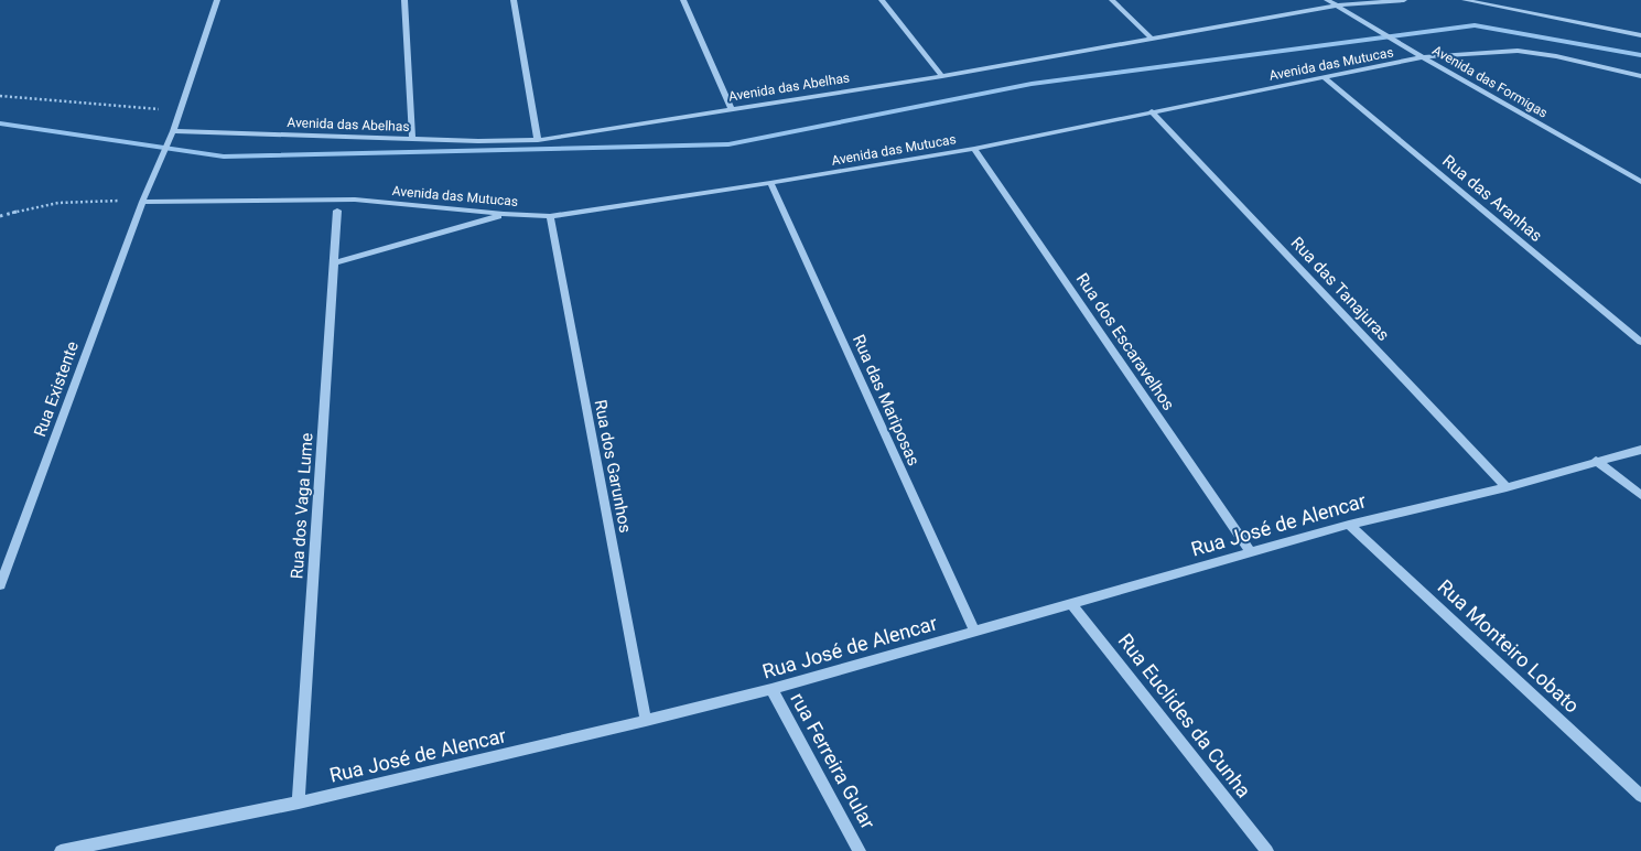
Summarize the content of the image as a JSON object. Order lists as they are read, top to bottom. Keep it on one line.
{"streets":{"street":["Avenida das Mutucas","Avenida das Formigas","Avenida das Abelhas","Rua das Aranhas","Rua das Tanajuras","Rua dos Escaravelhos","Rua Existente","Rua das Mariposas","Rua dos Garunhos","Rua dos Vaga Lume","Rua José de Alencar","Rua Monteiro Lobato","Rua Euclides da Cunha","rua Ferreira Gular"]},"crossings":[["Avenida das Mutucas","Avenida das Formigas"],["Avenida das Mutucas","Rua das Aranhas"],["Avenida das Mutucas","Rua das Tanajuras"],["Avenida das Mutucas","Rua dos Escaravelhos"],["Avenida das Mutucas","Rua Existente"],["Avenida das Mutucas","Rua das Mariposas"],["Avenida das Mutucas","Rua dos Garunhos"],["Avenida das Formigas","Avenida das Abelhas"],["Avenida das Abelhas","Rua Existente"],["Rua das Tanajuras","Rua José de Alencar"],["Rua dos Escaravelhos","Rua José de Alencar"],["Rua das Mariposas","Rua José de Alencar"],["Rua dos Garunhos","Rua José de Alencar"],["Rua dos Vaga Lume","Rua José de Alencar"],["Rua José de Alencar","Rua Monteiro Lobato"],["Rua José de Alencar","Rua Euclides da Cunha"],["Rua José de Alencar","rua Ferreira Gular"]]}
